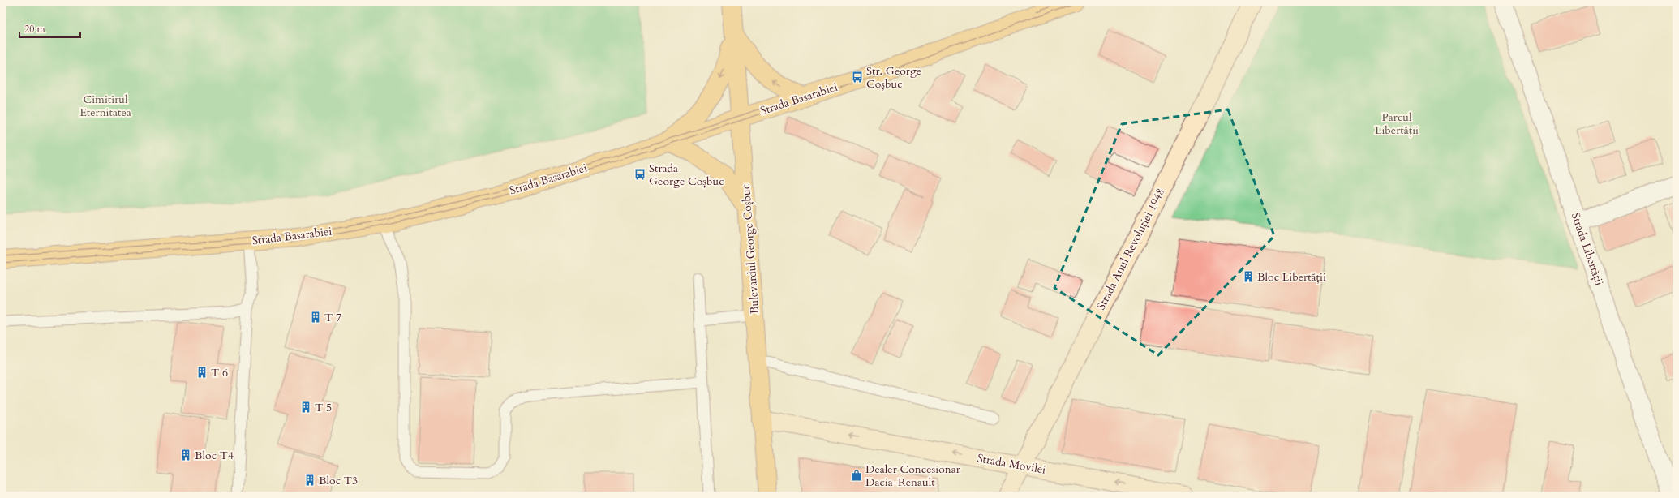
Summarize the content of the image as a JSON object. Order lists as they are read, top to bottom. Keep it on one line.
{"streets":{"main road":["Strada Basarabiei","Bulevardul George Coșbuc"],"street":["Strada Anul Revoluției 1948","Strada Libertății","Strada Movilei"]},"crossings":[["Strada Basarabiei","Bulevardul George Coșbuc"],["Bulevardul George Coșbuc","Strada Movilei"],["Strada Anul Revoluției 1948","Strada Movilei"]],"one_way":["Strada Movilei"],"parks":["Cimitirul Eternitatea","Parcul Libertății"],"places":{"bus stop":["Str. George Coșbuc","Strada George Coșbuc"],"building":["Bloc Libertății","T 7","T 6","T 5","Bloc T4","Bloc T3"],"shop":["Dealer Concesionar Dacia-Renault"]},"scale_bar":"20 m"}
